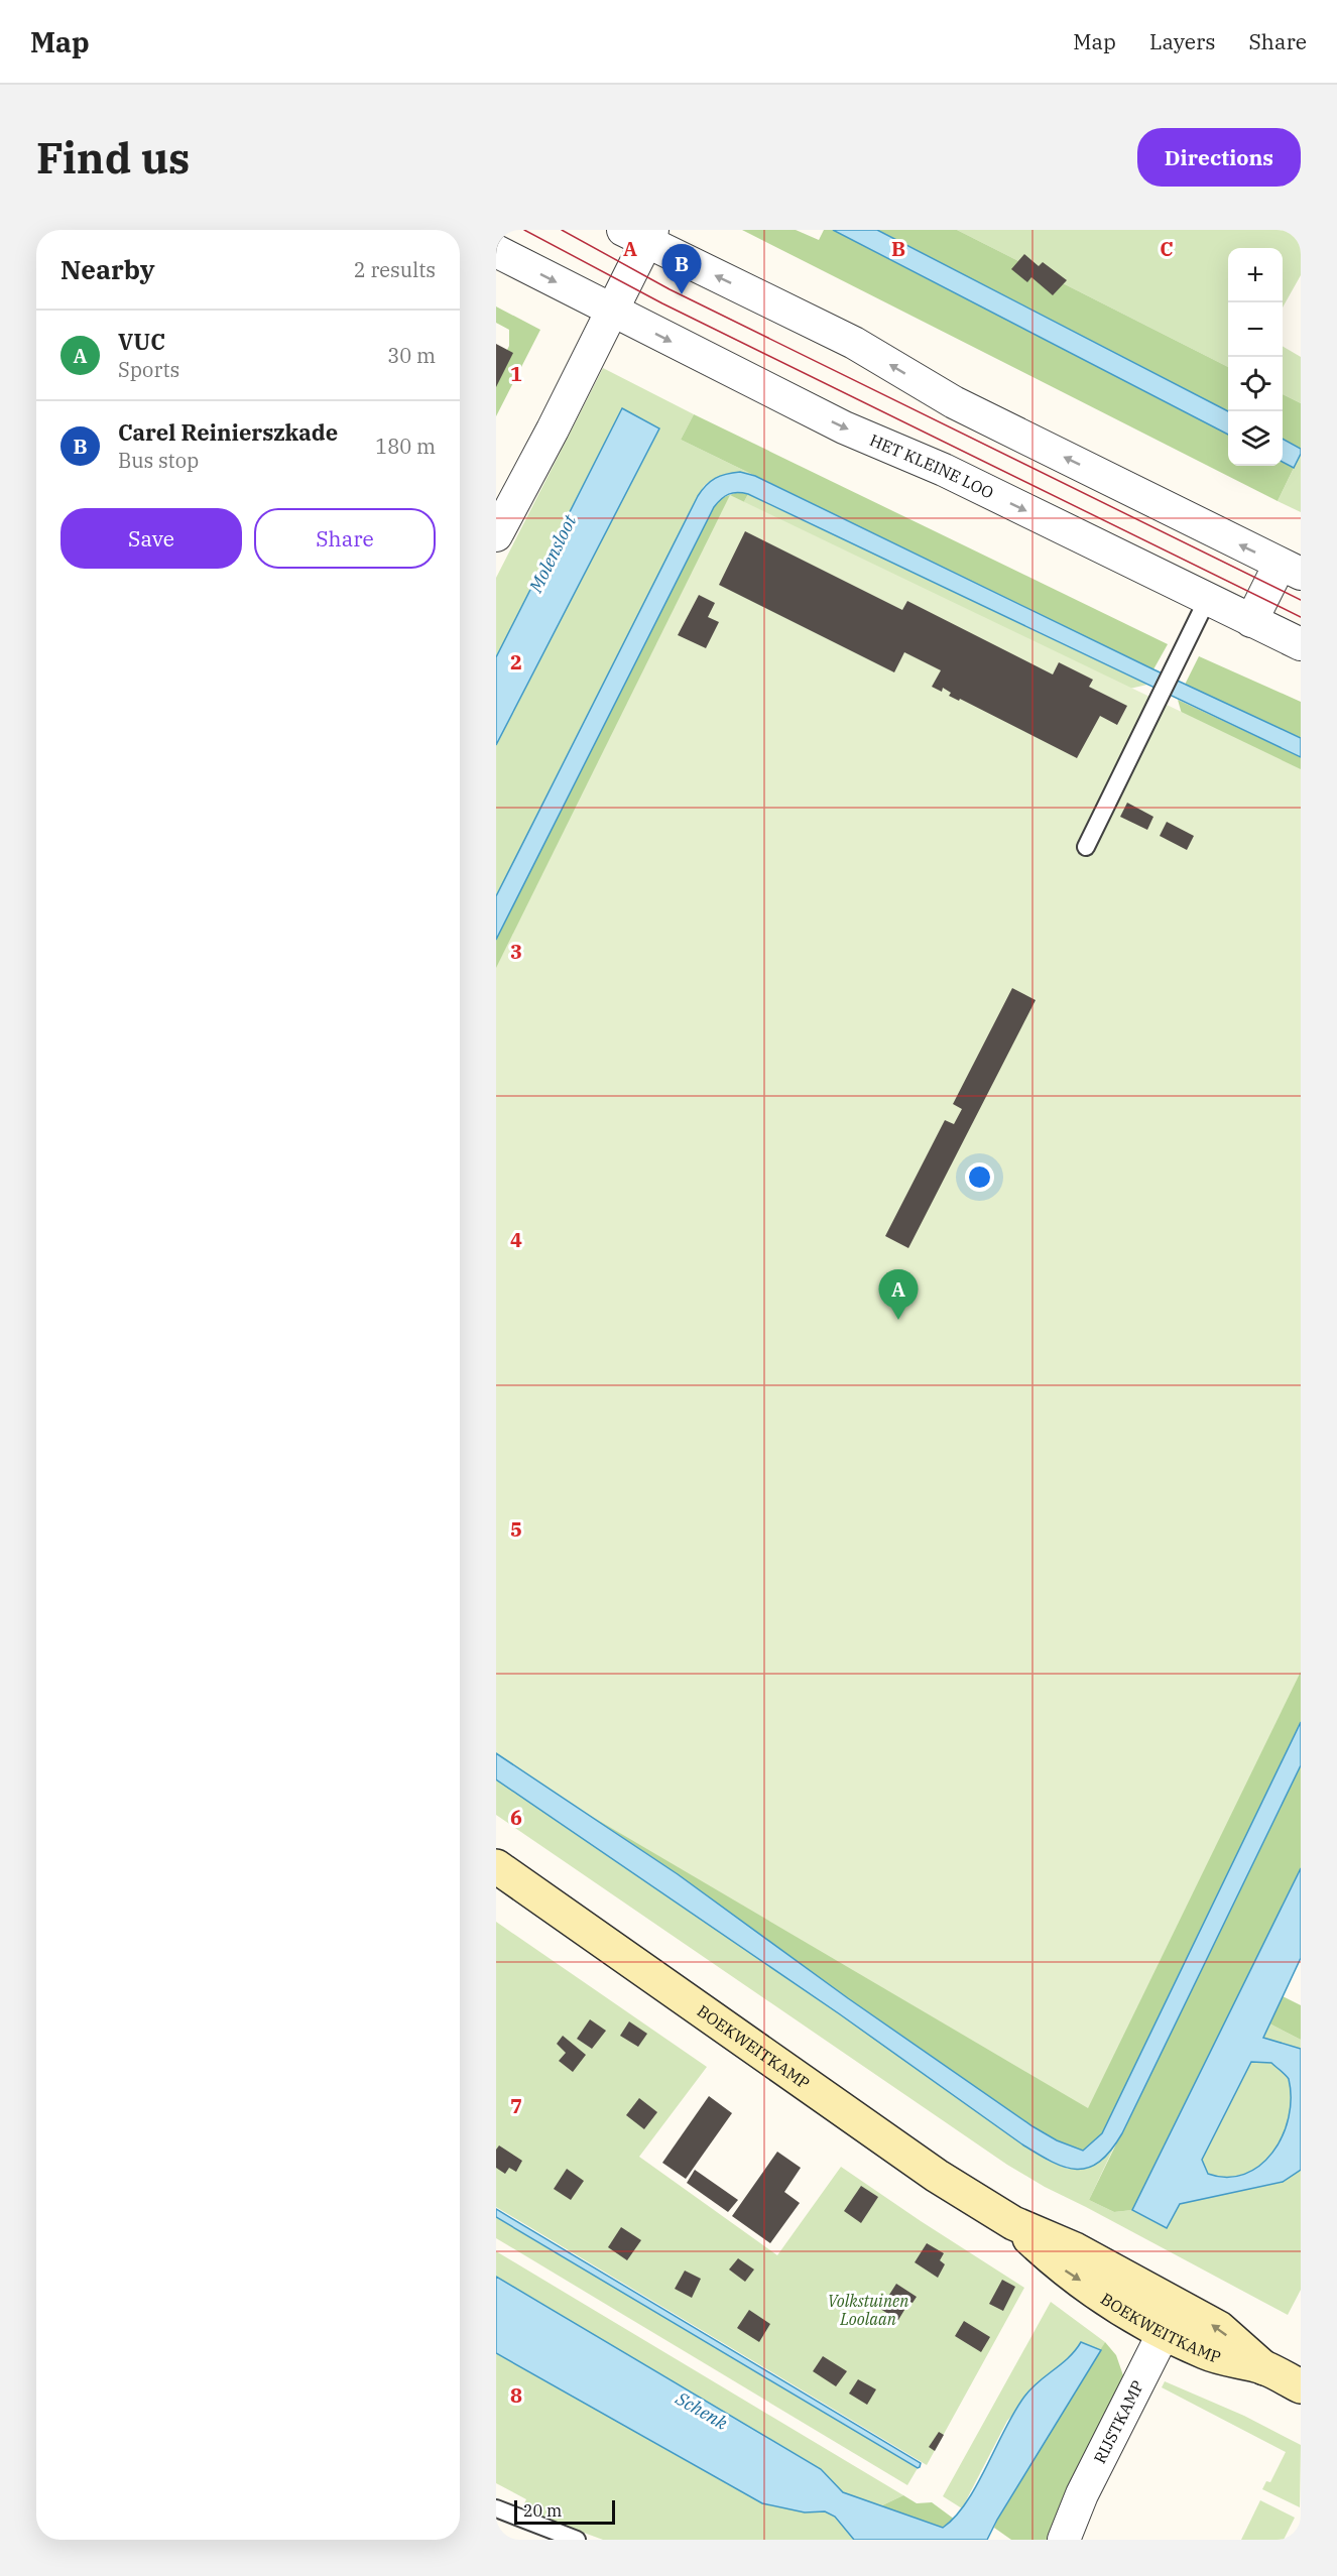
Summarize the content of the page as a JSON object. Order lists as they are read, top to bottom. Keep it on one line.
{"streets":{"street":["HET KLEINE LOO","BOEKWEITKAMP","RIJSTKAMP"]},"crossings":[["BOEKWEITKAMP","RIJSTKAMP"]],"water":["Molensloot","Schenk"],"parks":["Volkstuinen Loolaan"],"scale_bar":"20 m","page":{"header":"Map","nav":["Map","Layers","Share"],"buttons":["Directions",["Save","Share"]],"title":"Find us","heading":["Nearby","2 results"],"pins":["B","A"],"map_buttons":["+","−"],"list":[{"mark":"A","name":"VUC","note":"Sports","value":"30 m"},{"mark":"B","name":"Carel Reinierszkade","note":"Bus stop","value":"180 m"}],"scale":"20 m"},"grid":{"columns":["A","B","C"],"rows":["1","2","3","4","5","6","7","8"]}}
